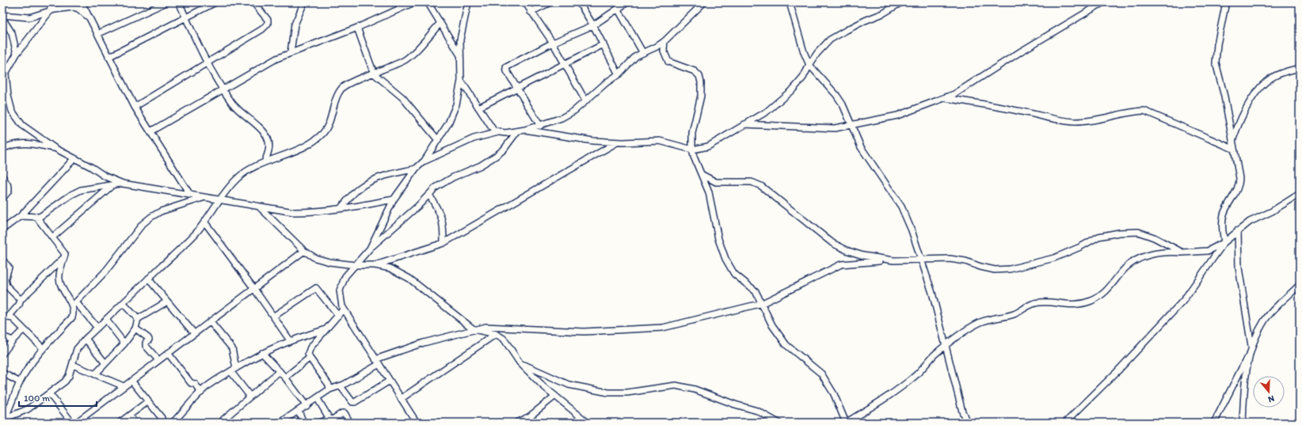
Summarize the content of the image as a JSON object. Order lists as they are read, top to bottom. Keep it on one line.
{"scale_bar":"100 m","north":"bottom"}
